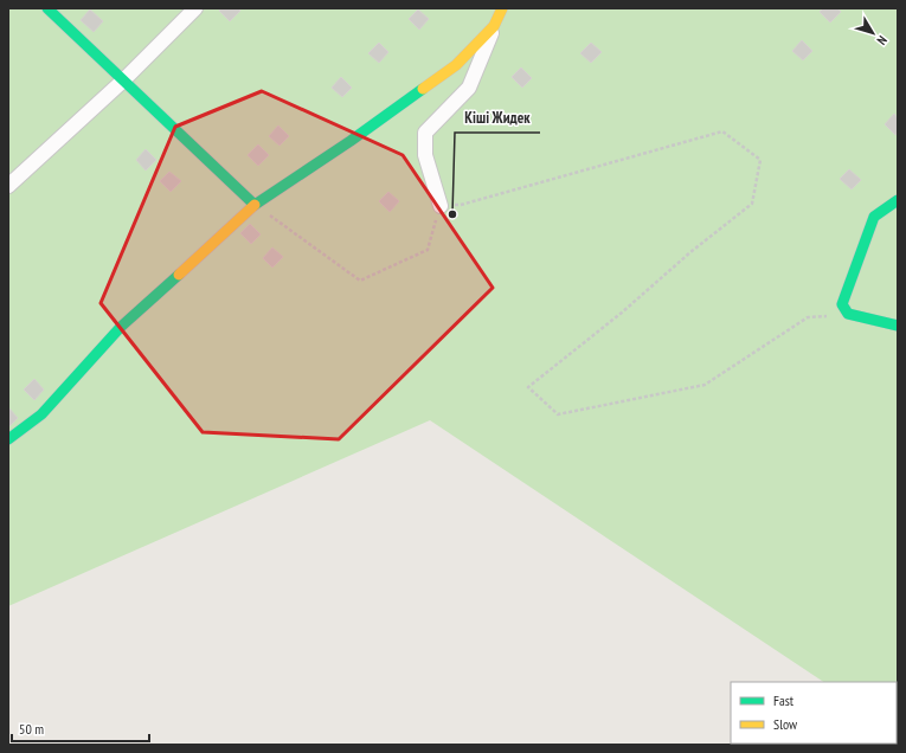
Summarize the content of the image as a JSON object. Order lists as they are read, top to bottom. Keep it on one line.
{"places":["Кіші Жидек"],"legend":["Fast","Slow"],"scale_bar":"50 m","north":"bottom right"}
